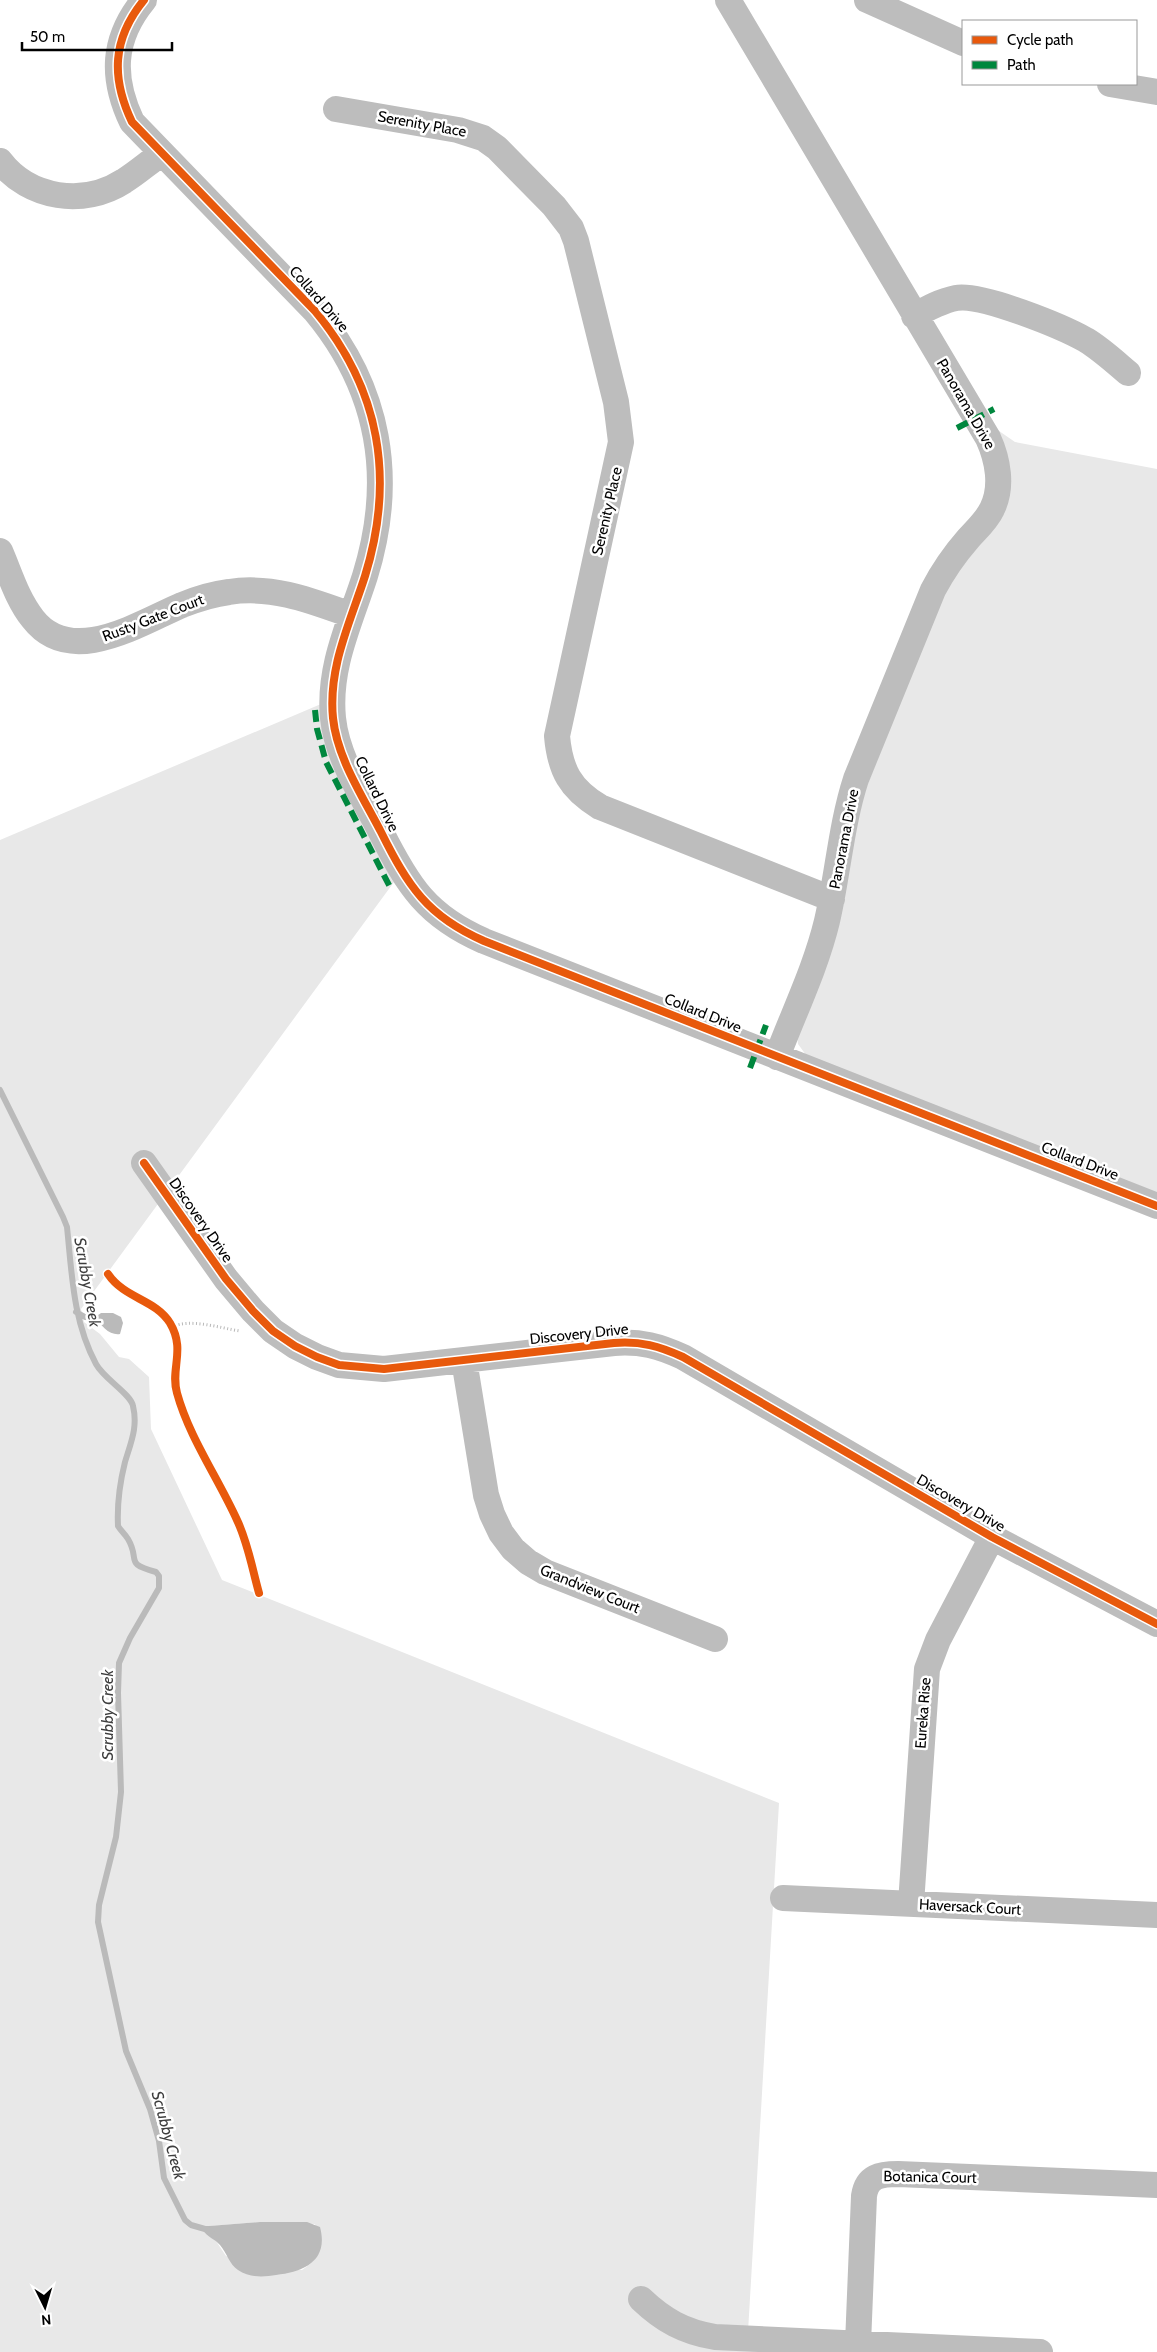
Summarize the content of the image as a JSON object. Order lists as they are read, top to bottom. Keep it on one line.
{"streets":{"street":["Serenity Place","Collard Drive","Panorama Drive","Rusty Gate Court","Discovery Drive","Grandview Court","Eureka Rise","Haversack Court","Botanica Court"]},"crossings":[["Serenity Place","Panorama Drive"],["Collard Drive","Panorama Drive"],["Collard Drive","Rusty Gate Court"],["Discovery Drive","Grandview Court"],["Discovery Drive","Eureka Rise"],["Eureka Rise","Haversack Court"]],"water":["Scrubby Creek"],"legend":["Cycle path","Path"],"scale_bar":"50 m","north":"bottom"}
